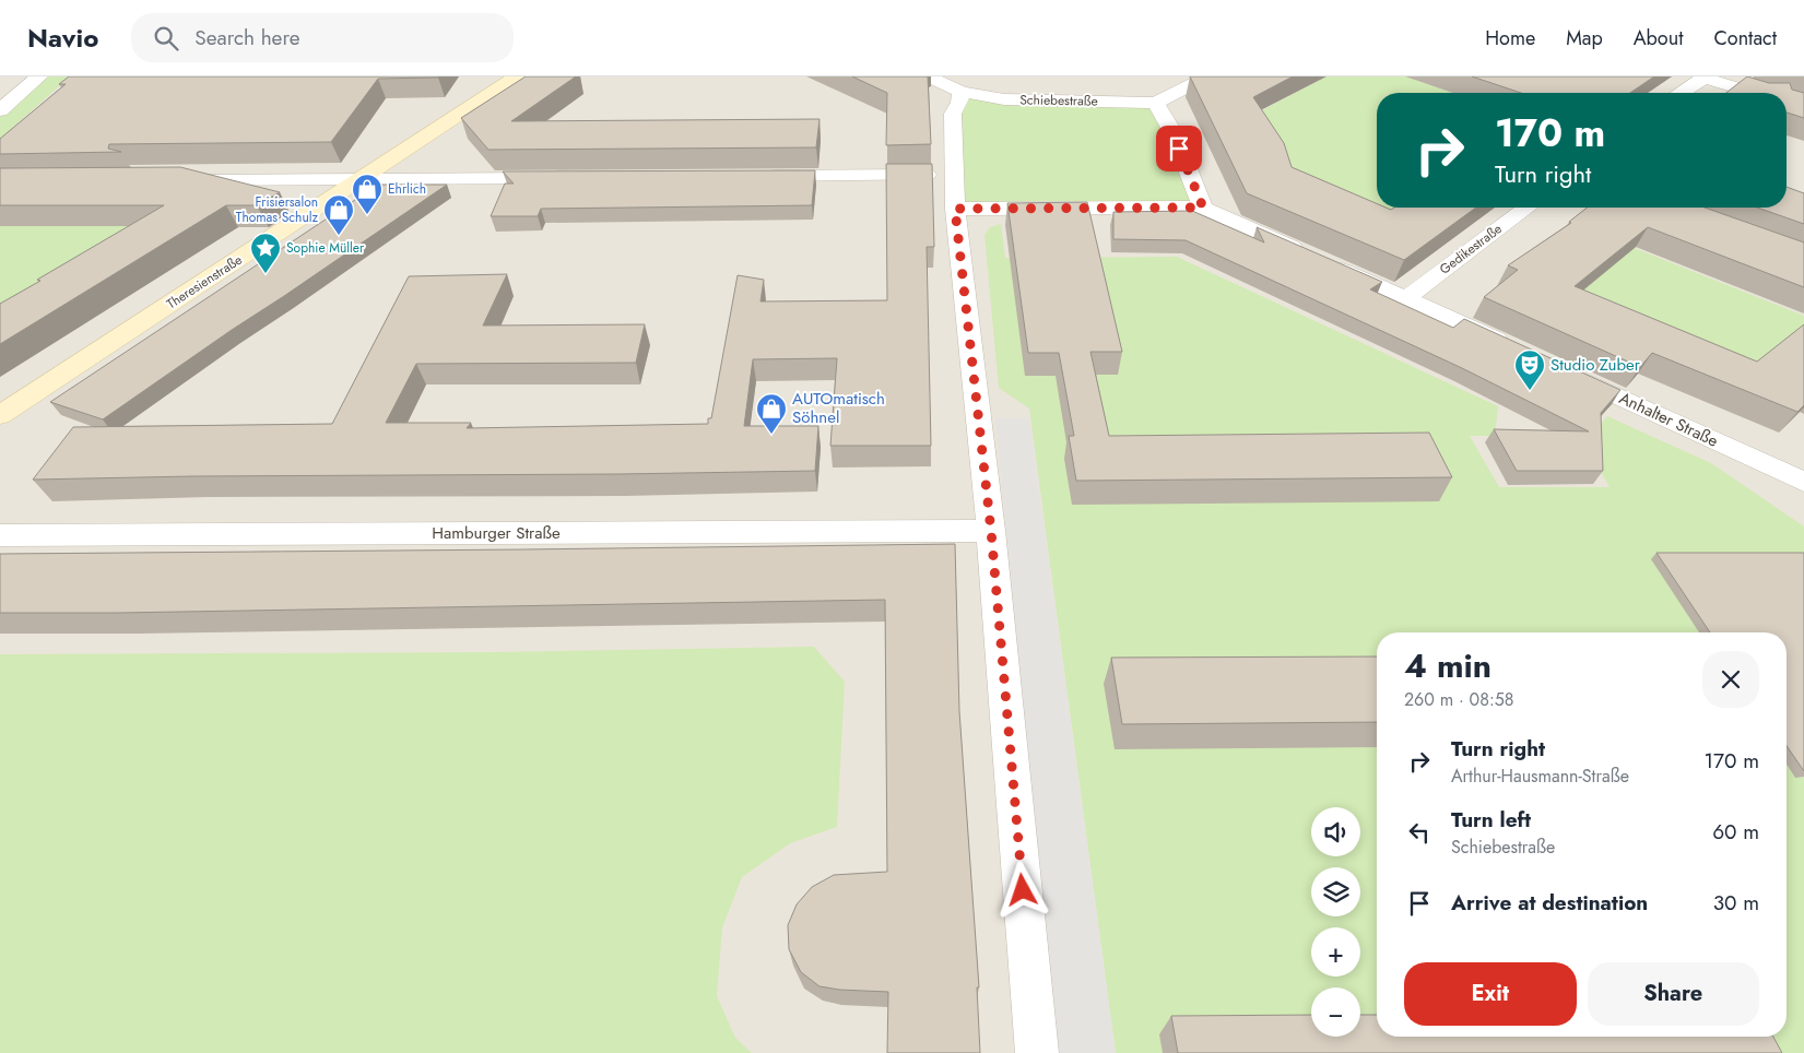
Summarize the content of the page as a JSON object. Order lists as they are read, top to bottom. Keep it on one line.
{"streets":{"main road":["Theresienstraße"],"street":["Schiebestraße","Gedikestraße","Anhalter Straße","Hamburger Straße"]},"places":{"shop":["Ehrlich","Frisiersalon Thomas Schulz","AUTOmatisch Söhnel"],"place":["Sophie Müller"],"theatre":["Studio Zuber"]},"page":{"header":"Navio","search":"Search here","nav":["Home","Map","About","Contact"],"turn":["170 m","Turn right"],"heading":["4 min","260 m · 08:58"],"list":[{"name":"Turn right","note":"Arthur-Hausmann-Straße","value":"170 m"},{"name":"Turn left","note":"Schiebestraße","value":"60 m"},{"name":"Arrive at destination","value":"30 m"}],"map_buttons":["+","−"],"buttons":["Exit","Share"]}}
